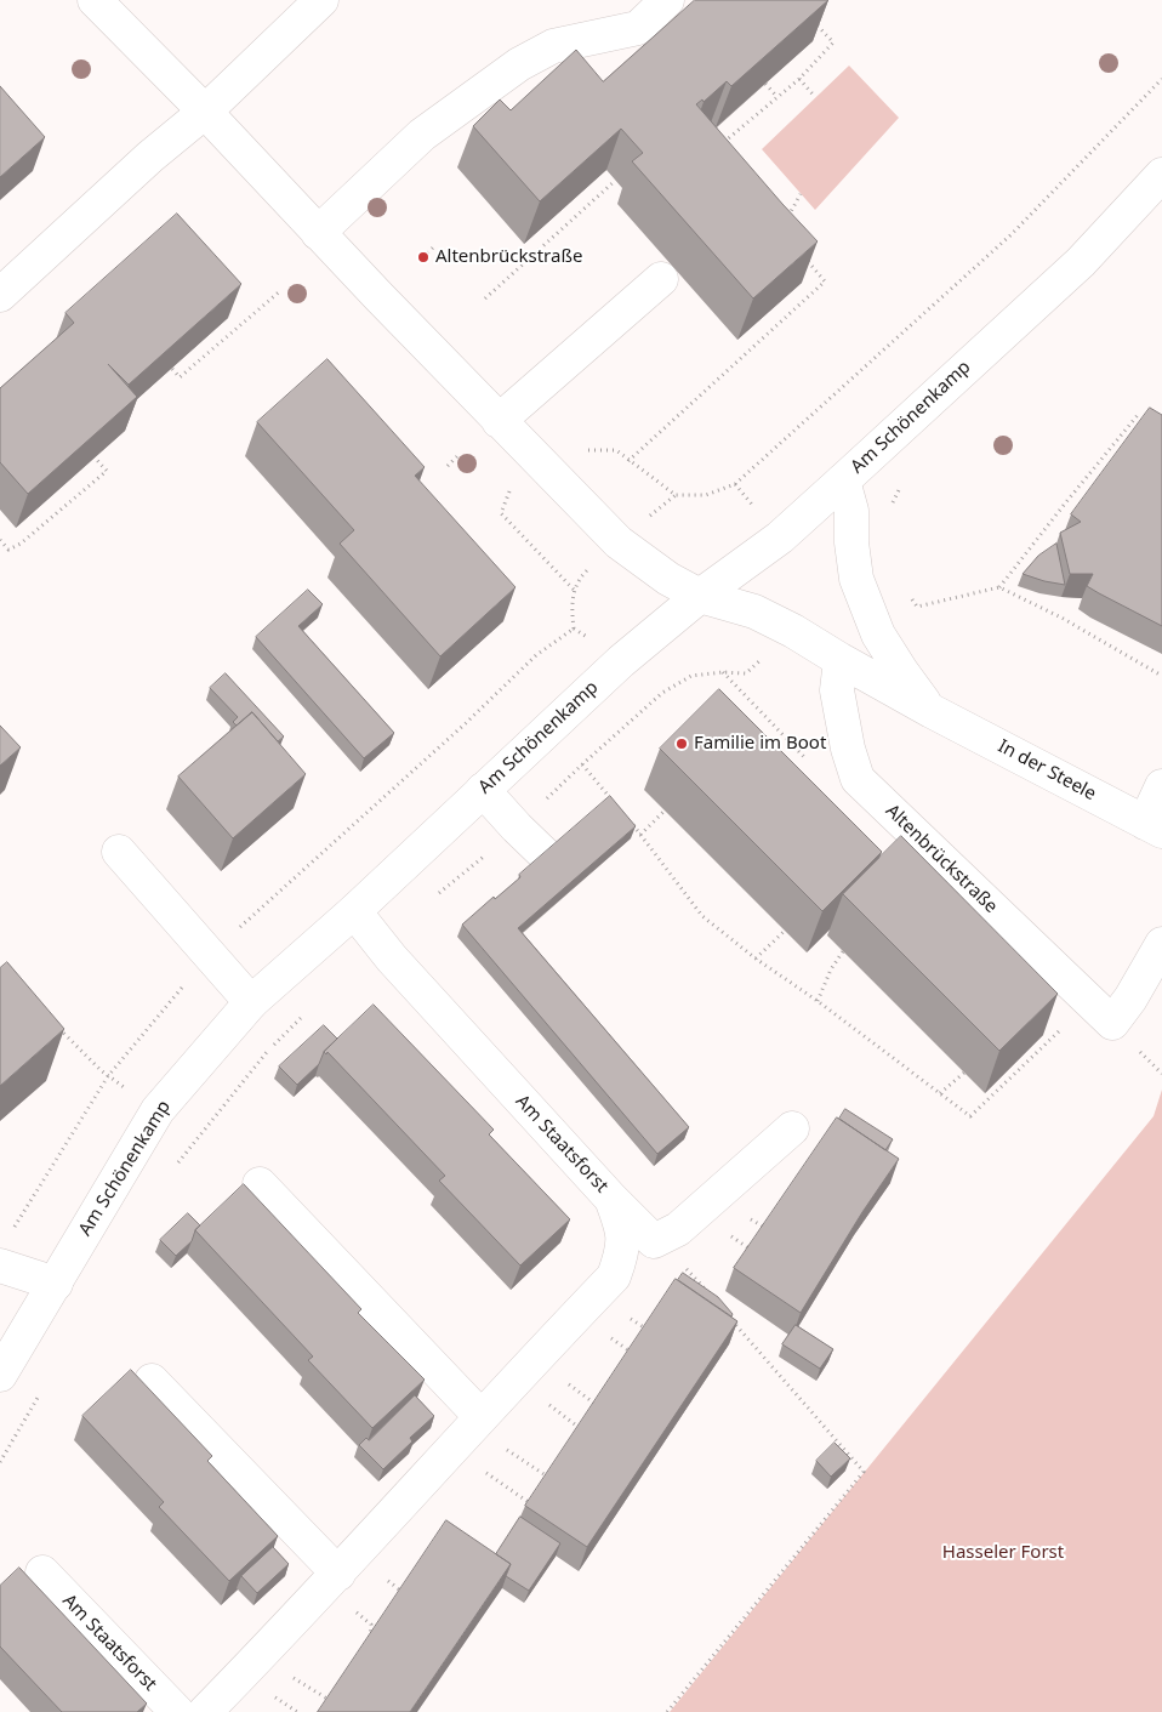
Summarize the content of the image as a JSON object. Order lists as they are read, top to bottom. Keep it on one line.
{"streets":{"street":["Am Schönenkamp","In der Steele","Altenbrückstraße","Am Staatsforst"]},"crossings":[["Am Schönenkamp","In der Steele"],["Am Schönenkamp","Am Staatsforst"],["In der Steele","Altenbrückstraße"]],"parks":["Hasseler Forst"],"places":["Altenbrückstraße","Familie im Boot"]}
